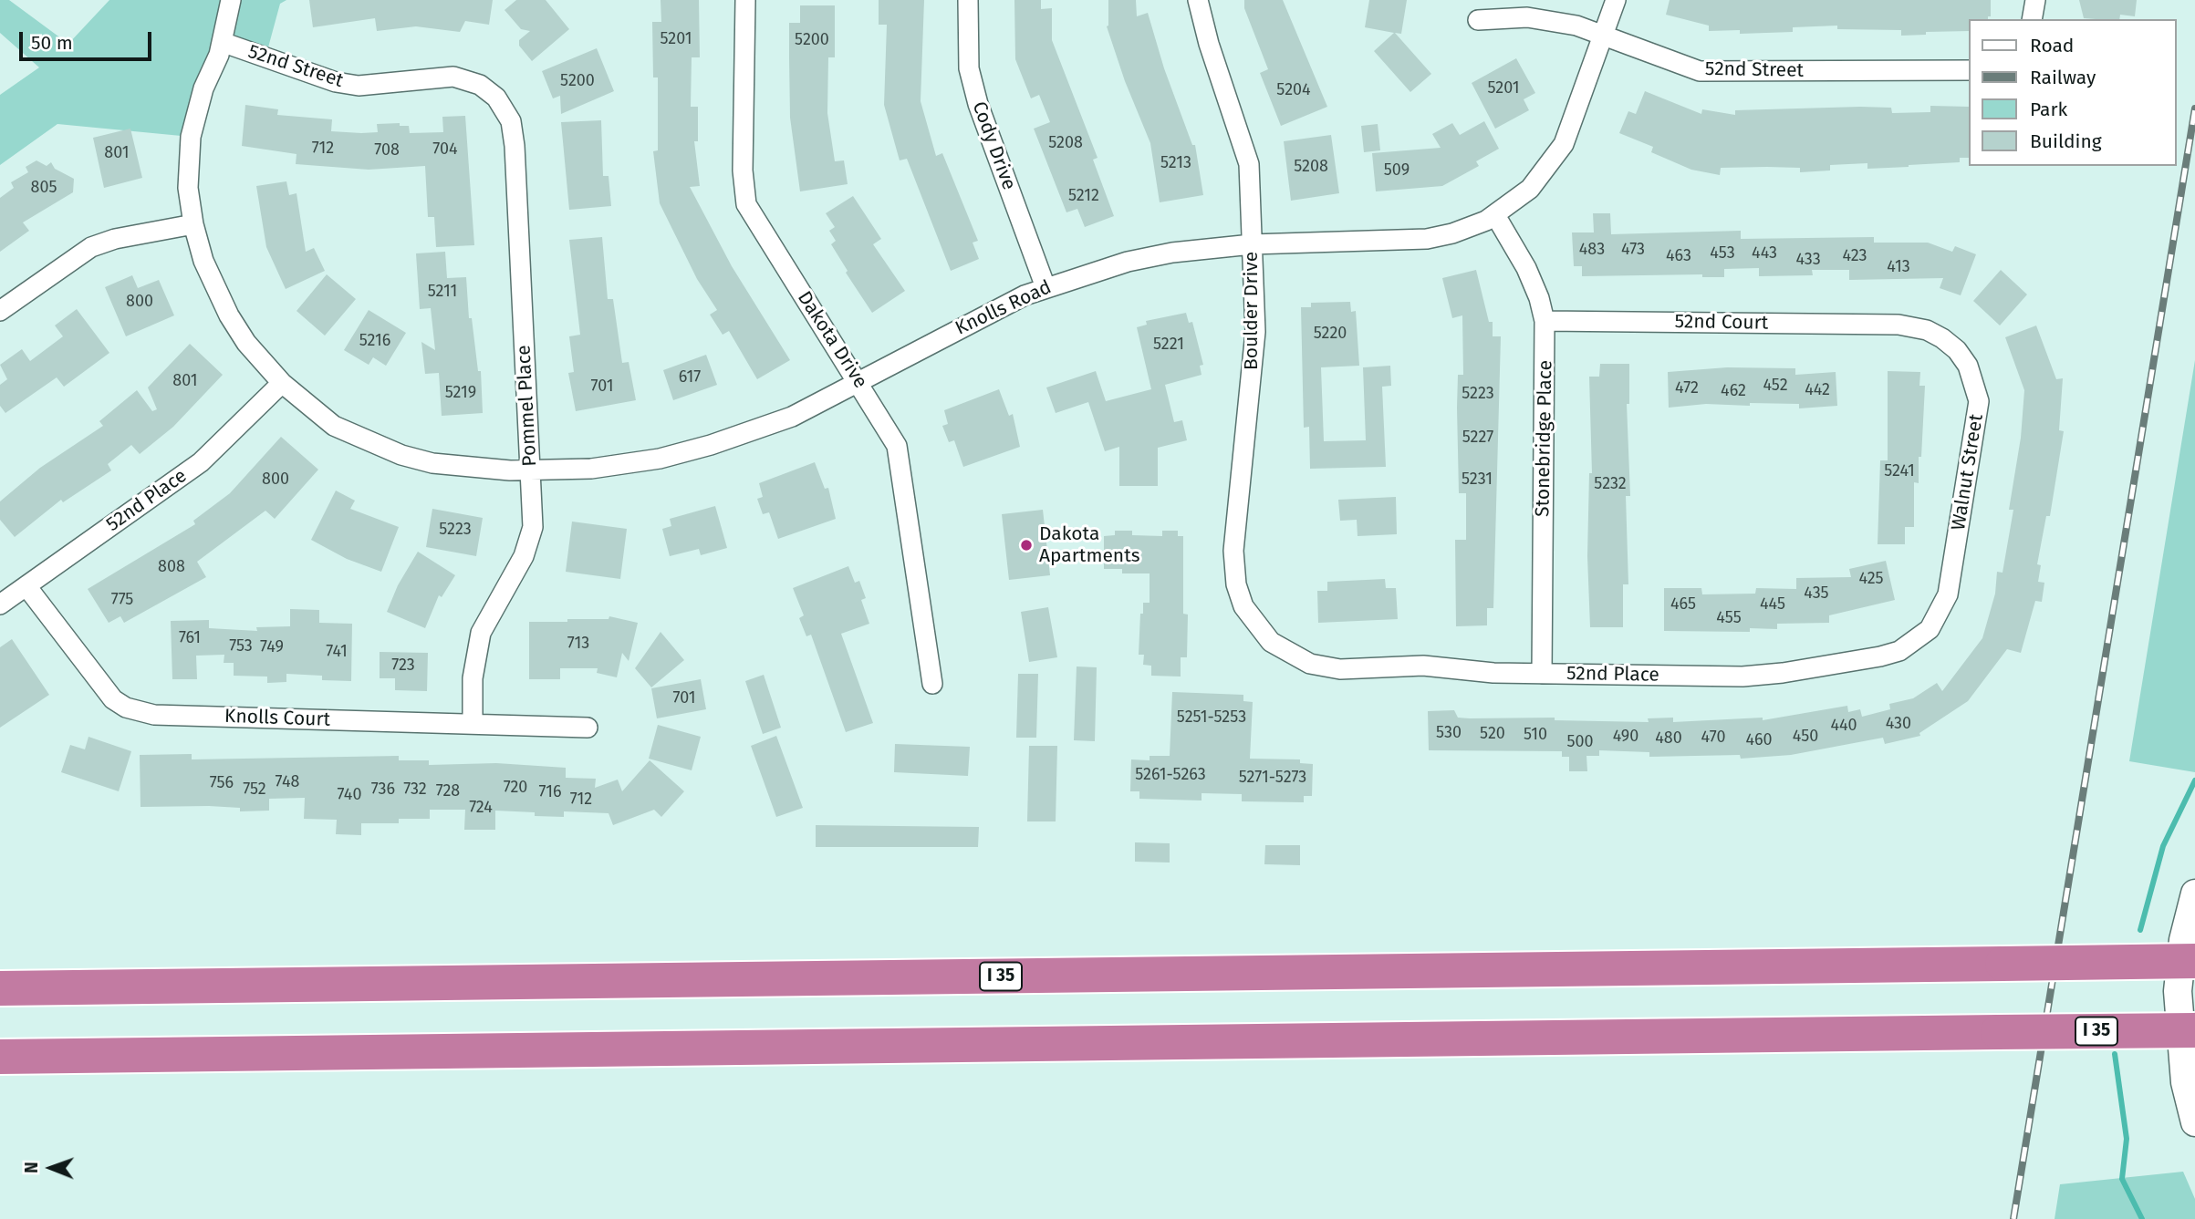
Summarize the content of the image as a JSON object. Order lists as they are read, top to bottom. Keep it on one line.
{"streets":{"highway":["I 35"],"street":["52nd Street","Cody Drive","Knolls Road","Boulder Drive","52nd Court","Dakota Drive","Pommel Place","Stonebridge Place","Walnut Street","52nd Place","Knolls Court"]},"crossings":[["52nd Street","Knolls Road"],["52nd Street","Pommel Place"],["Cody Drive","Knolls Road"],["Knolls Road","Boulder Drive"],["Knolls Road","Dakota Drive"],["Knolls Road","Pommel Place"],["Knolls Road","Stonebridge Place"],["Knolls Road","52nd Place"],["Boulder Drive","52nd Place"],["52nd Court","Stonebridge Place"],["52nd Court","Walnut Street"],["Pommel Place","Knolls Court"],["Stonebridge Place","52nd Place"],["Walnut Street","52nd Place"],["52nd Place","Knolls Court"]],"places":["Dakota Apartments"],"house_numbers":["5201","5200","5200","5201","5204","5208","712","704","708","801","5213","5208","509","805","5212","483","473","453","443","463","423","433","413","5211","800","5220","5216","5221","617","801","452","701","472","442","462","5219","5223","5227","5241","800","5231","5232","5223","808","425","435","775","465","445","455","761","713","753","749","741","723","701","5251-5253","430","440","530","520","510","490","450","470","480","460","500","5261-5263","5271-5273","748","756","720","752","736","732","728","716","740","712","724"],"legend":["Road","Railway","Park","Building"],"scale_bar":"50 m","north":"left"}
